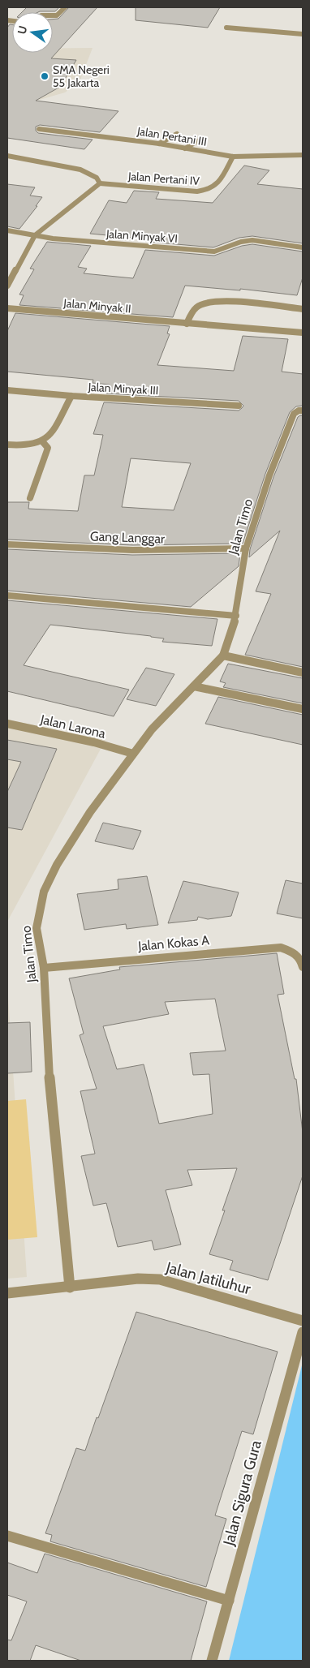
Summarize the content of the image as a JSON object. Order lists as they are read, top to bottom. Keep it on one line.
{"streets":{"street":["Jalan Pertani III","Jalan Pertani IV","Jalan Minyak VI","Jalan Minyak II","Jalan Minyak III","Jalan Timo","Gang Langgar","Jalan Larona","Jalan Kokas A","Jalan Jatiluhur","Jalan Sigura Gura"]},"crossings":[["Jalan Pertani III","Jalan Pertani IV"],["Jalan Timo","Gang Langgar"],["Jalan Timo","Jalan Larona"],["Jalan Timo","Jalan Kokas A"],["Jalan Timo","Jalan Jatiluhur"]],"places":["SMA Negeri 55 Jakarta"],"north":"left"}
